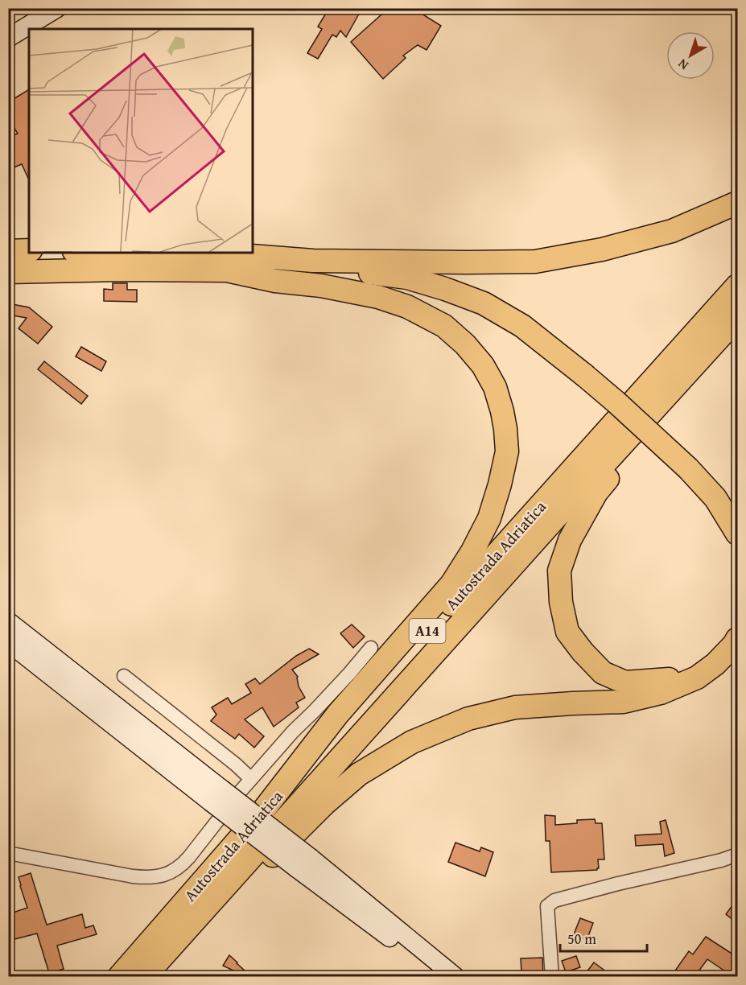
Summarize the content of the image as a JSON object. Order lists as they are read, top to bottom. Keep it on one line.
{"streets":{"highway":["Autostrada Adriatica","A14"]},"scale_bar":"50 m","north":"bottom left"}
